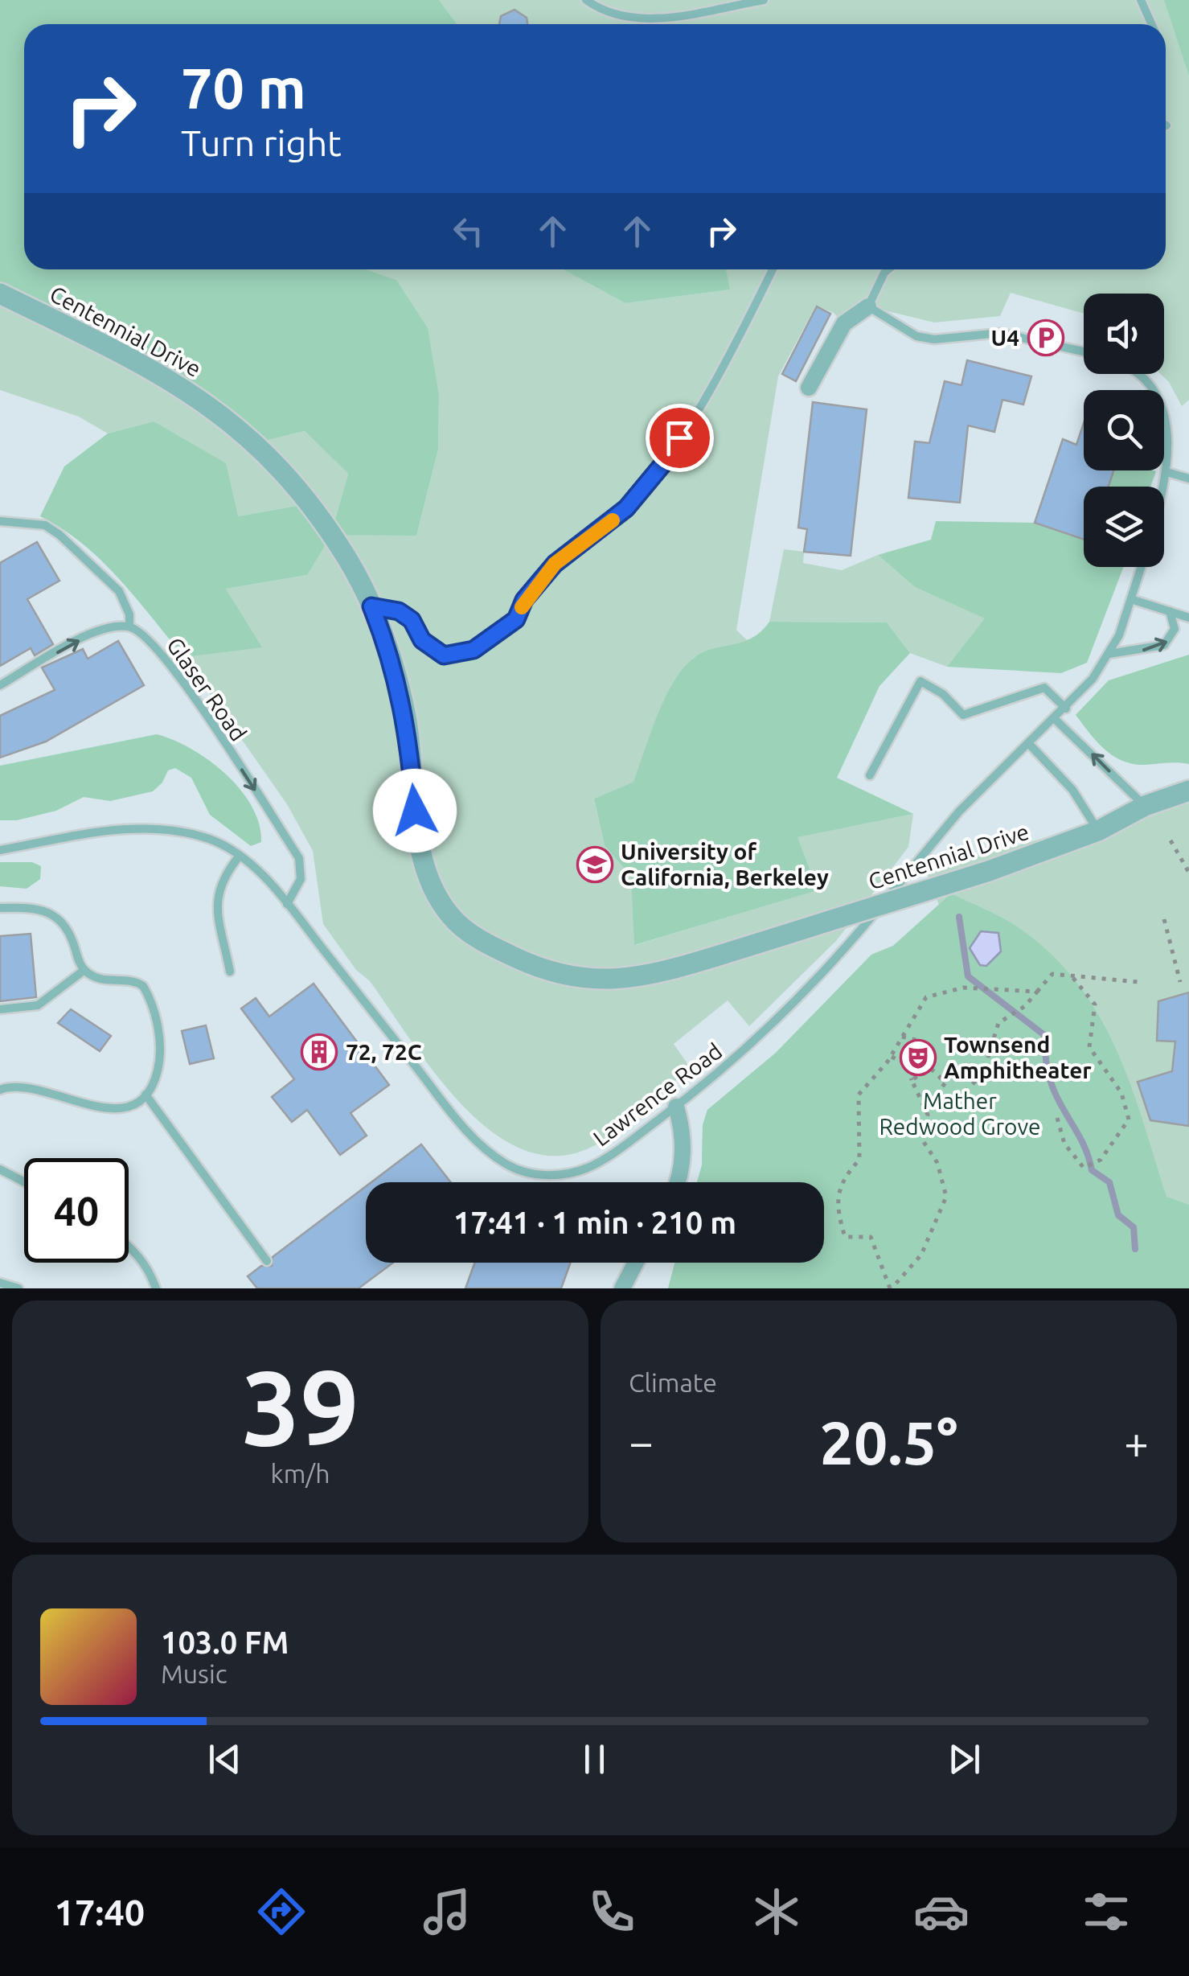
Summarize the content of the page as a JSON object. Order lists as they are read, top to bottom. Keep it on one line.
{"streets":{"street":["Centennial Drive"],"lane":["Glaser Road","Lawrence Road"]},"crossings":[["Glaser Road","Lawrence Road"]],"one_way":["Glaser Road"],"parks":["Mather Redwood Grove"],"places":{"parking":["U4"],"school or university":["University of California, Berkeley"],"building":["72, 72C"],"theatre":["Townsend Amphitheater"]},"page":{"turn":["70 m","Turn right"],"limit":"40","trip":"17:41 · 1 min · 210 m","tile":[["39","km/h"],"Climate"],"heat":["−","20.5°","+"],"song":["103.0 FM","Music"],"tabs":"17:40"}}
